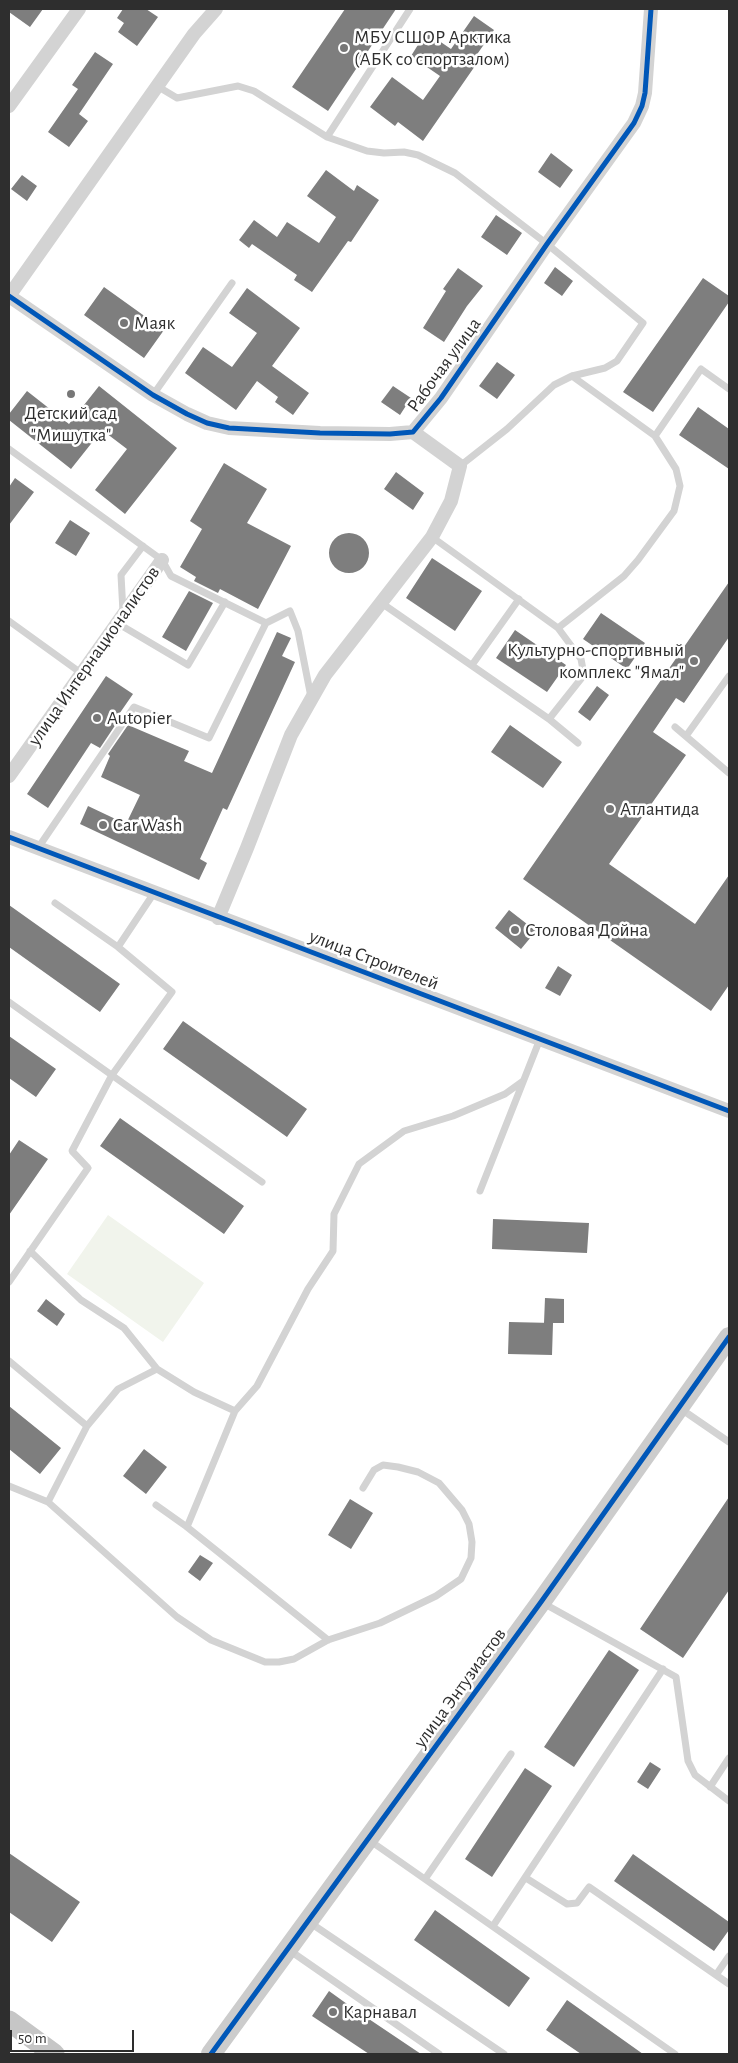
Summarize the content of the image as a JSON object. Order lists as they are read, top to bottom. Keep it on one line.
{"streets":{"street":["Рабочая улица","улица Интернационалистов","улица Строителей","улица Энтузиастов"]},"places":["МБУ СШОР Арктика (АБК со спортзалом)","Маяк","Детский сад \"Мишутка\"","Культурно-спортивный комплекс \"Ямал\"","Autopier","Атлантида","Car Wash","Столовая Дойна","Карнавал"],"scale_bar":"50 m"}
